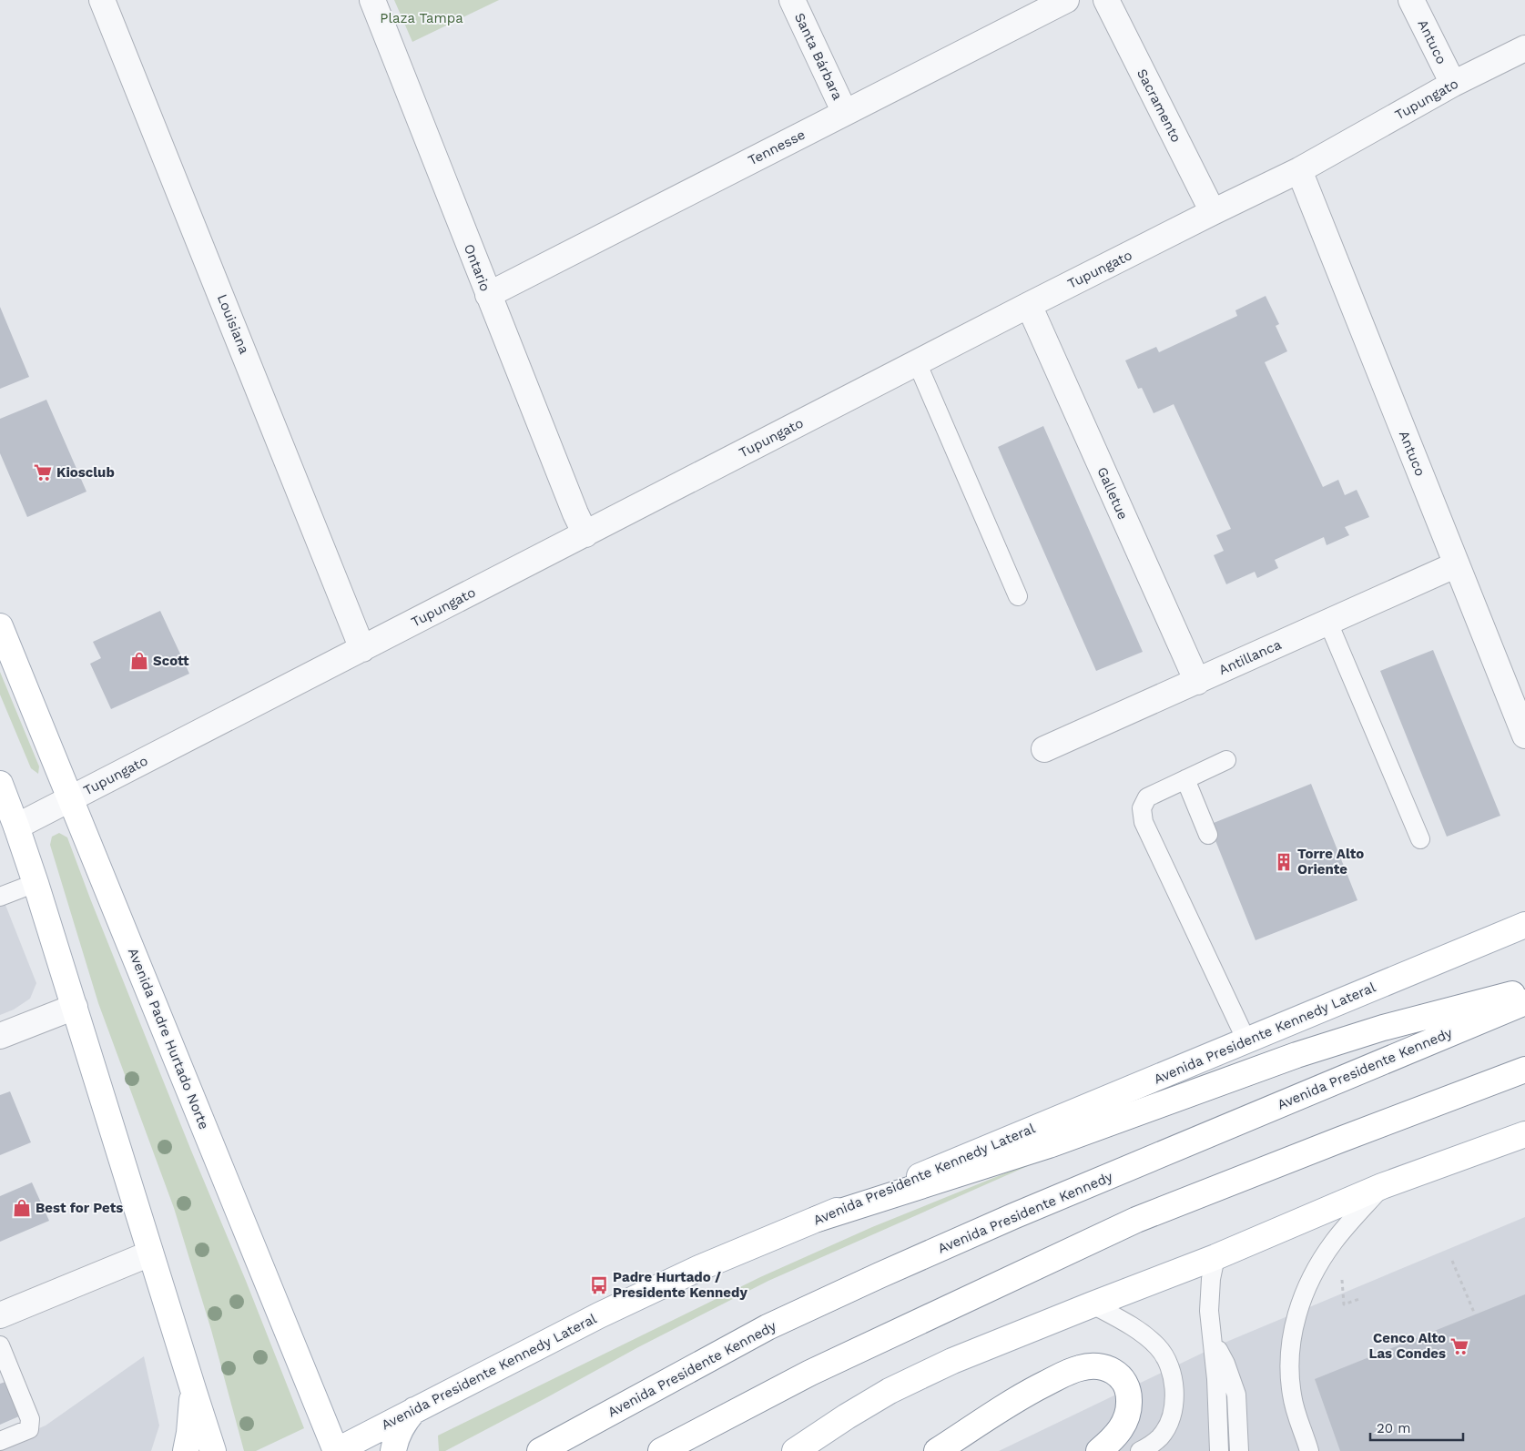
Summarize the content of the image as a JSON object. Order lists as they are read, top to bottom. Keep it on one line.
{"streets":{"main road":["Avenida Presidente Kennedy Lateral","Avenida Padre Hurtado Norte","Avenida Presidente Kennedy"],"street":["Antuco","Santa Bárbara","Tupungato","Sacramento","Tennesse","Ontario","Louisiana","Galletue","Antillanca"]},"crossings":[["Antuco","Tupungato"],["Antuco","Antillanca"],["Santa Bárbara","Tennesse"],["Tupungato","Sacramento"],["Tupungato","Ontario"],["Tupungato","Louisiana"],["Tupungato","Galletue"],["Tupungato","Avenida Padre Hurtado Norte"],["Tennesse","Ontario"],["Galletue","Antillanca"],["Avenida Presidente Kennedy Lateral","Avenida Padre Hurtado Norte"]],"parks":["Plaza Tampa"],"places":{"supermarket":["Kiosclub","Cenco Alto Las Condes"],"shop":["Scott","Best for Pets"],"building":["Torre Alto Oriente"],"bus stop":["Padre Hurtado / Presidente Kennedy"]},"scale_bar":"20 m"}
